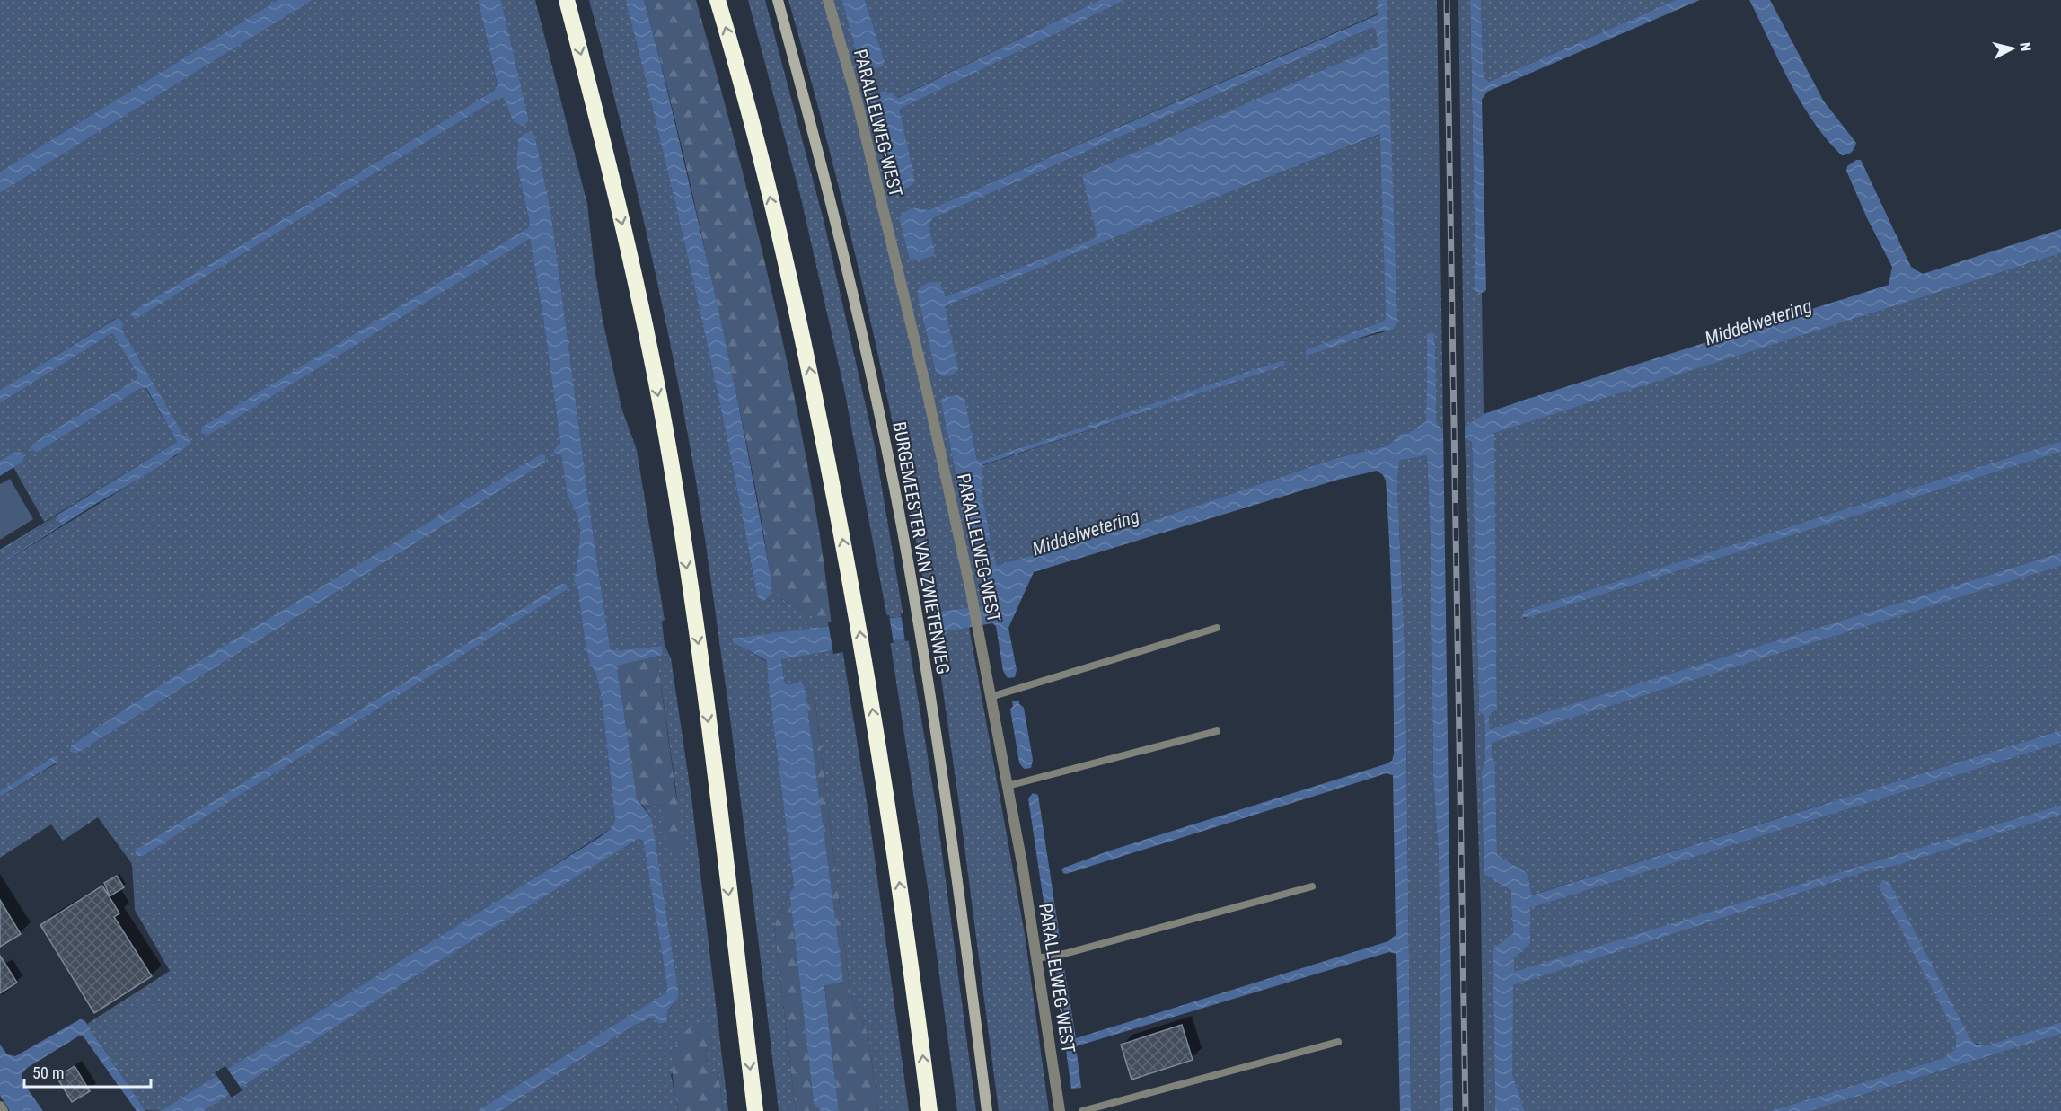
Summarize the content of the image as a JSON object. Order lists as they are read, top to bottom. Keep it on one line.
{"streets":{"main road":["BURGEMEESTER VAN ZWIETENWEG"],"street":["PARALLELWEG-WEST"]},"water":["Middelwetering"],"scale_bar":"50 m","north":"right"}
